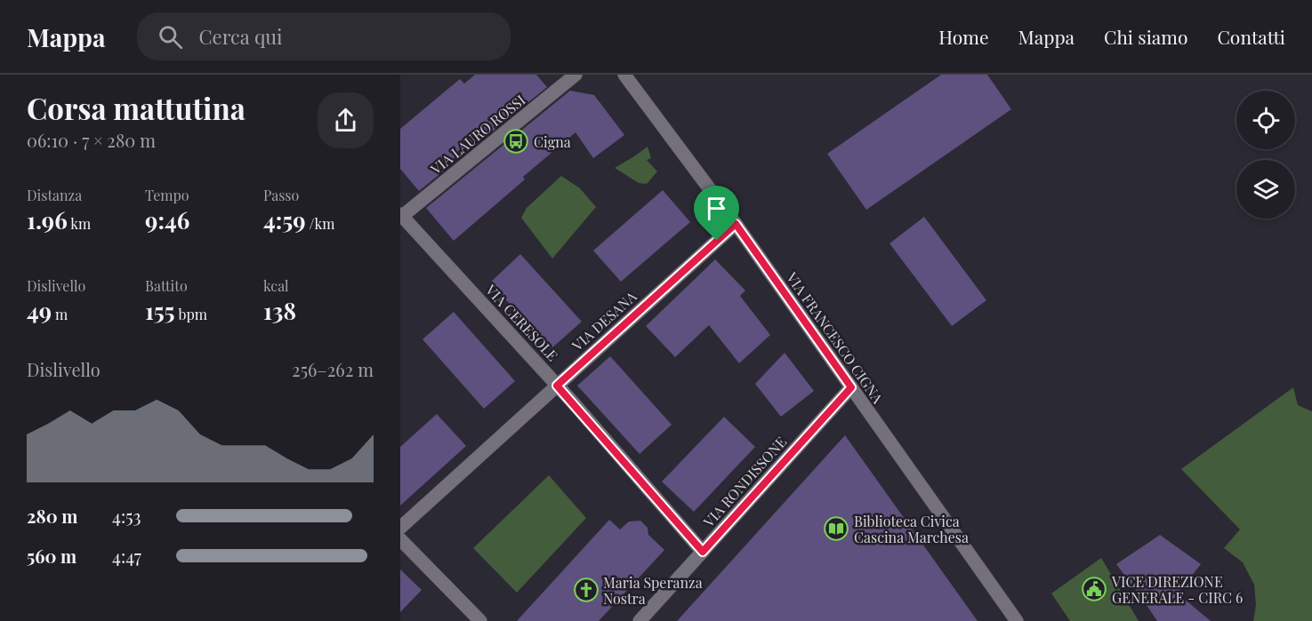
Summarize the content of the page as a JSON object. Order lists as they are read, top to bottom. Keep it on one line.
{"streets":{"street":["VIA LAURO ROSSI","VIA DESANA","VIA CERESOLE","VIA FRANCESCO CIGNA","VIA RONDISSONE"]},"crossings":[["VIA LAURO ROSSI","VIA CERESOLE"],["VIA DESANA","VIA CERESOLE"],["VIA DESANA","VIA FRANCESCO CIGNA"],["VIA CERESOLE","VIA RONDISSONE"],["VIA FRANCESCO CIGNA","VIA RONDISSONE"]],"places":{"bus stop":["Cigna"],"library":["Biblioteca Civica Cascina Marchesa"],"public building":["VICE DIREZIONE GENERALE - CIRC 6"],"church":["Maria Speranza Nostra"]},"page":{"header":"Mappa","search":"Cerca qui","nav":["Home","Mappa","Chi siamo","Contatti"],"heading":["Corsa mattutina","06:10 · 7 × 280 m"],"stats":[["Distanza","1.96 km"],["Tempo","9:46"],["Passo","4:59 /km"],["Dislivello","49 m"],["Battito","155 bpm"],["kcal","138"]],"chart":["Dislivello","256–262 m"],"list":[{"name":"280 m","note":"4:53"},{"name":"560 m","note":"4:47"}]}}
